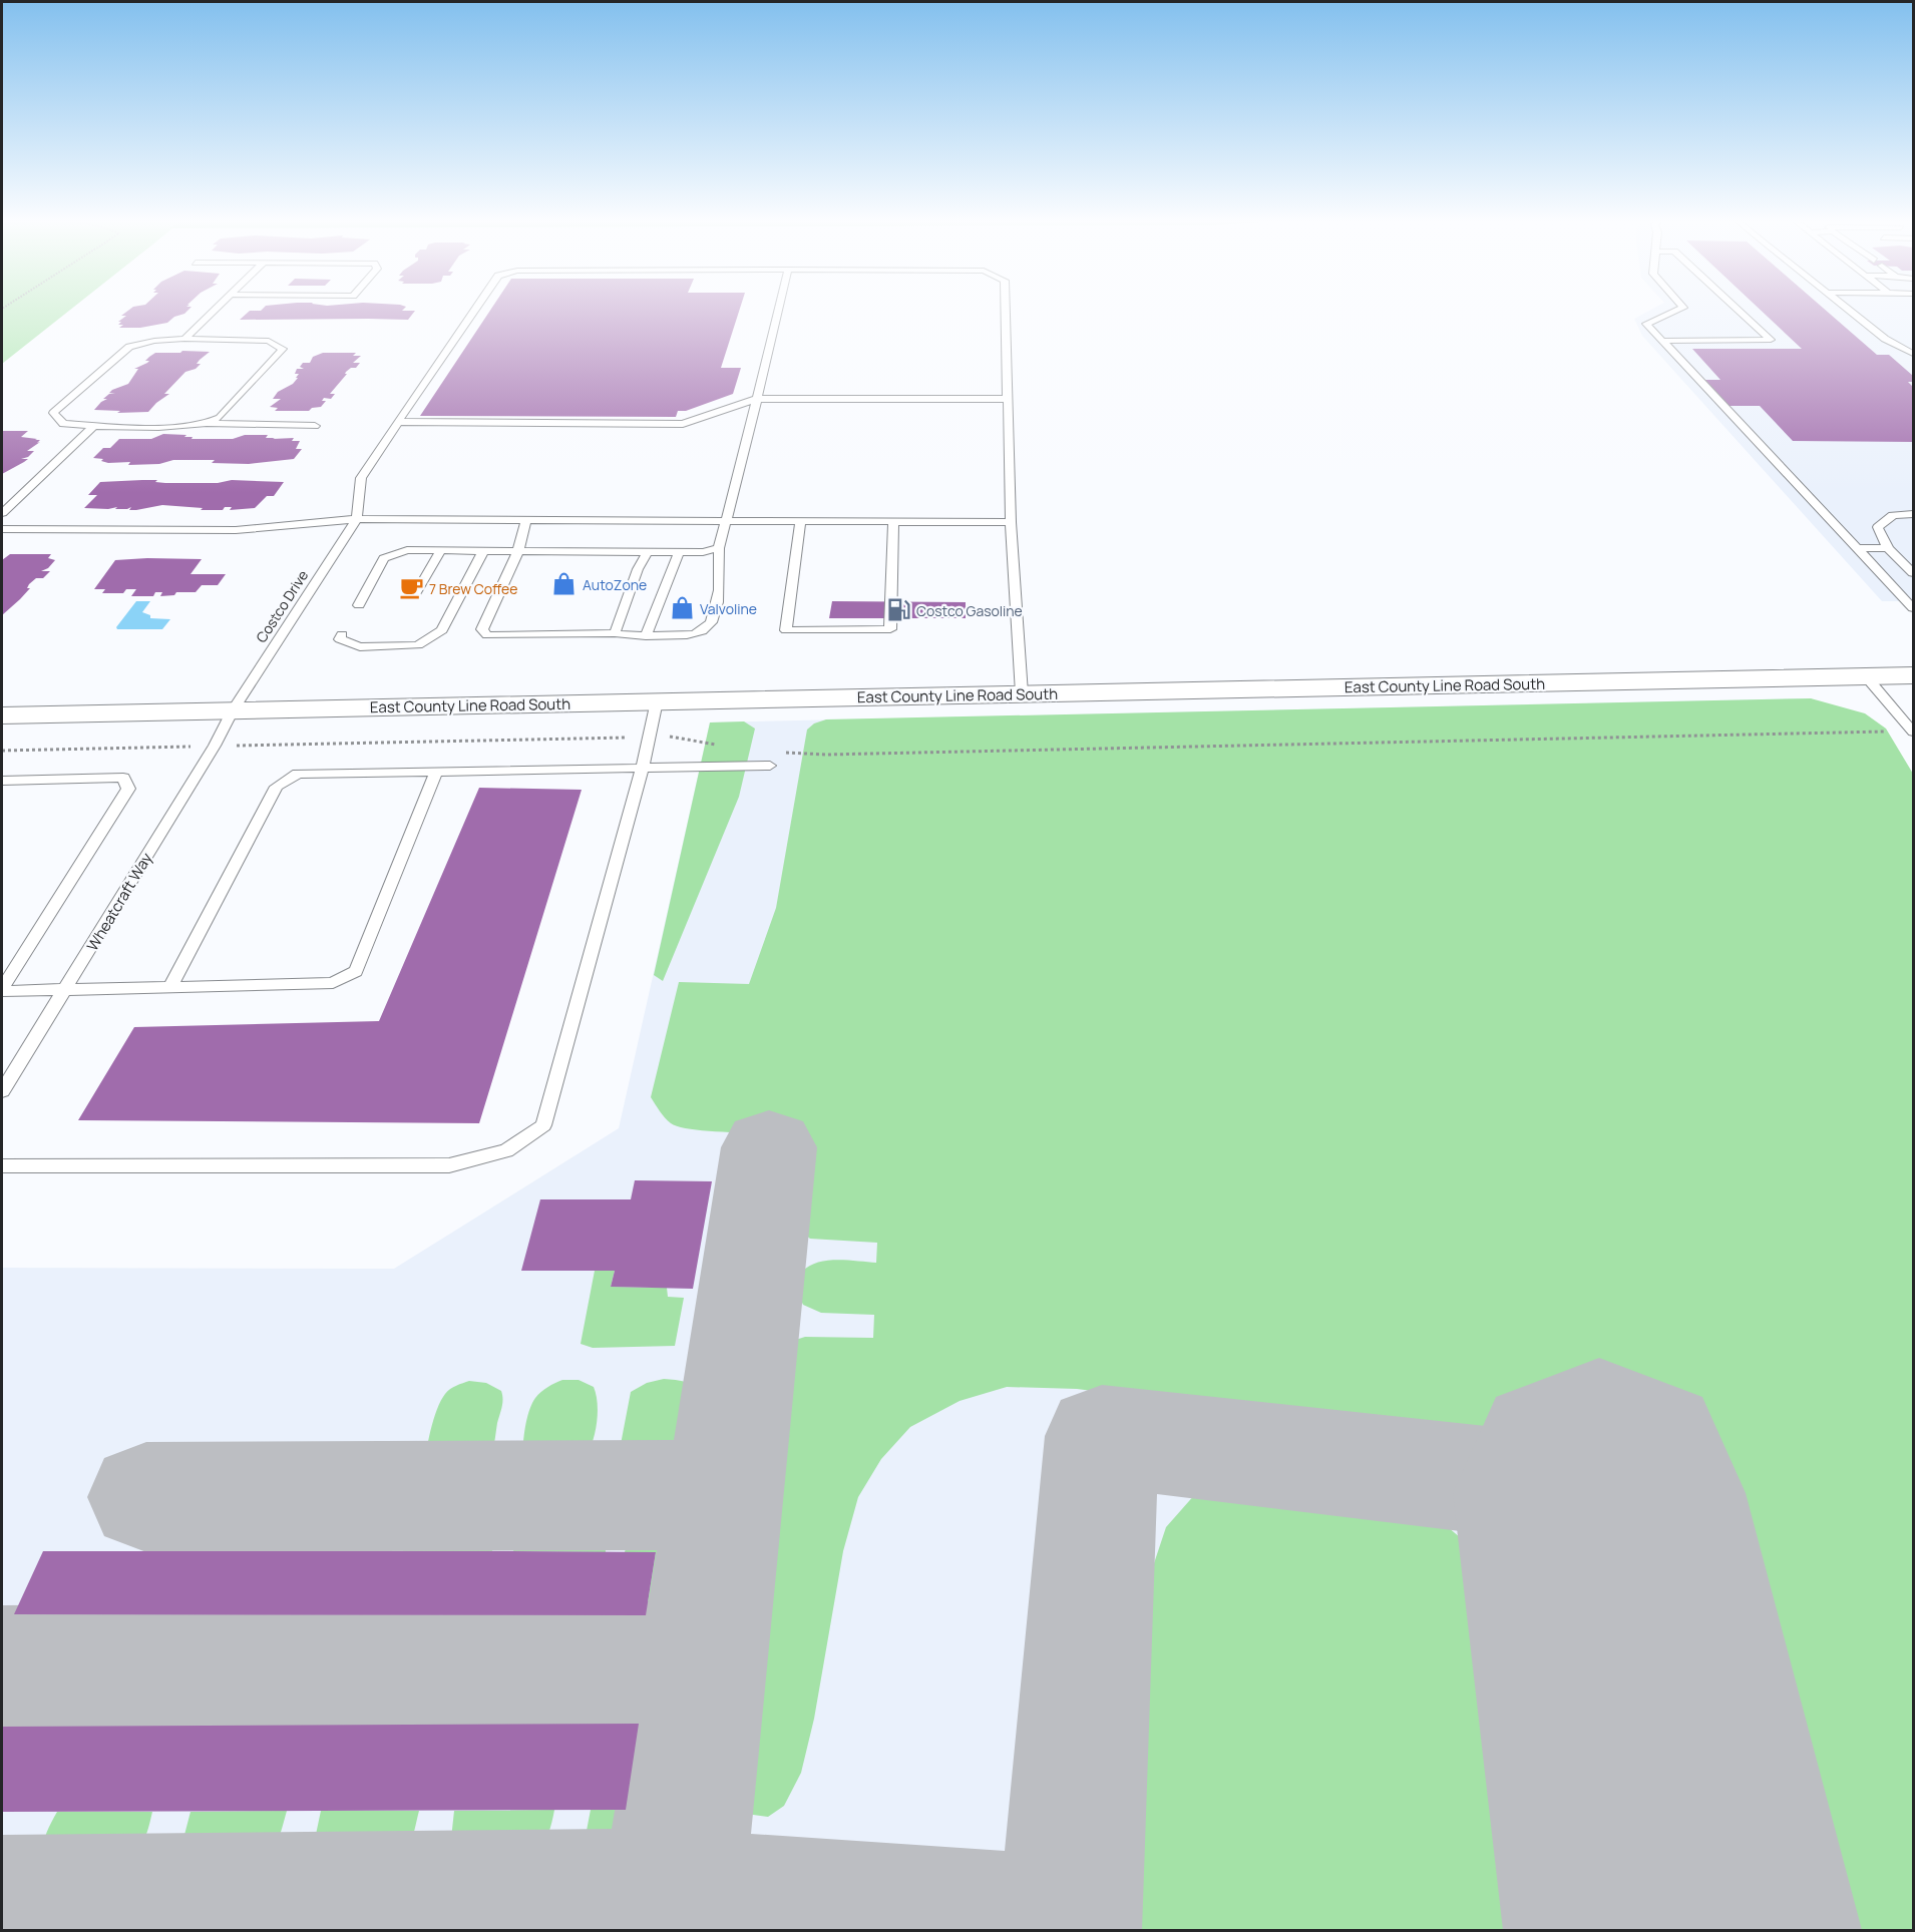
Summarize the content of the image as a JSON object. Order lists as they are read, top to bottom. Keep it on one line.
{"streets":{"main road":["East County Line Road South"],"lane":["Costco Drive","Wheatcraft Way"]},"crossings":[["Costco Drive","East County Line Road South"],["Costco Drive","Wheatcraft Way"],["East County Line Road South","Wheatcraft Way"]],"places":{"shop":["AutoZone","Valvoline"],"cafe":["7 Brew Coffee"],"fuel station":["Costco Gasoline"]}}
